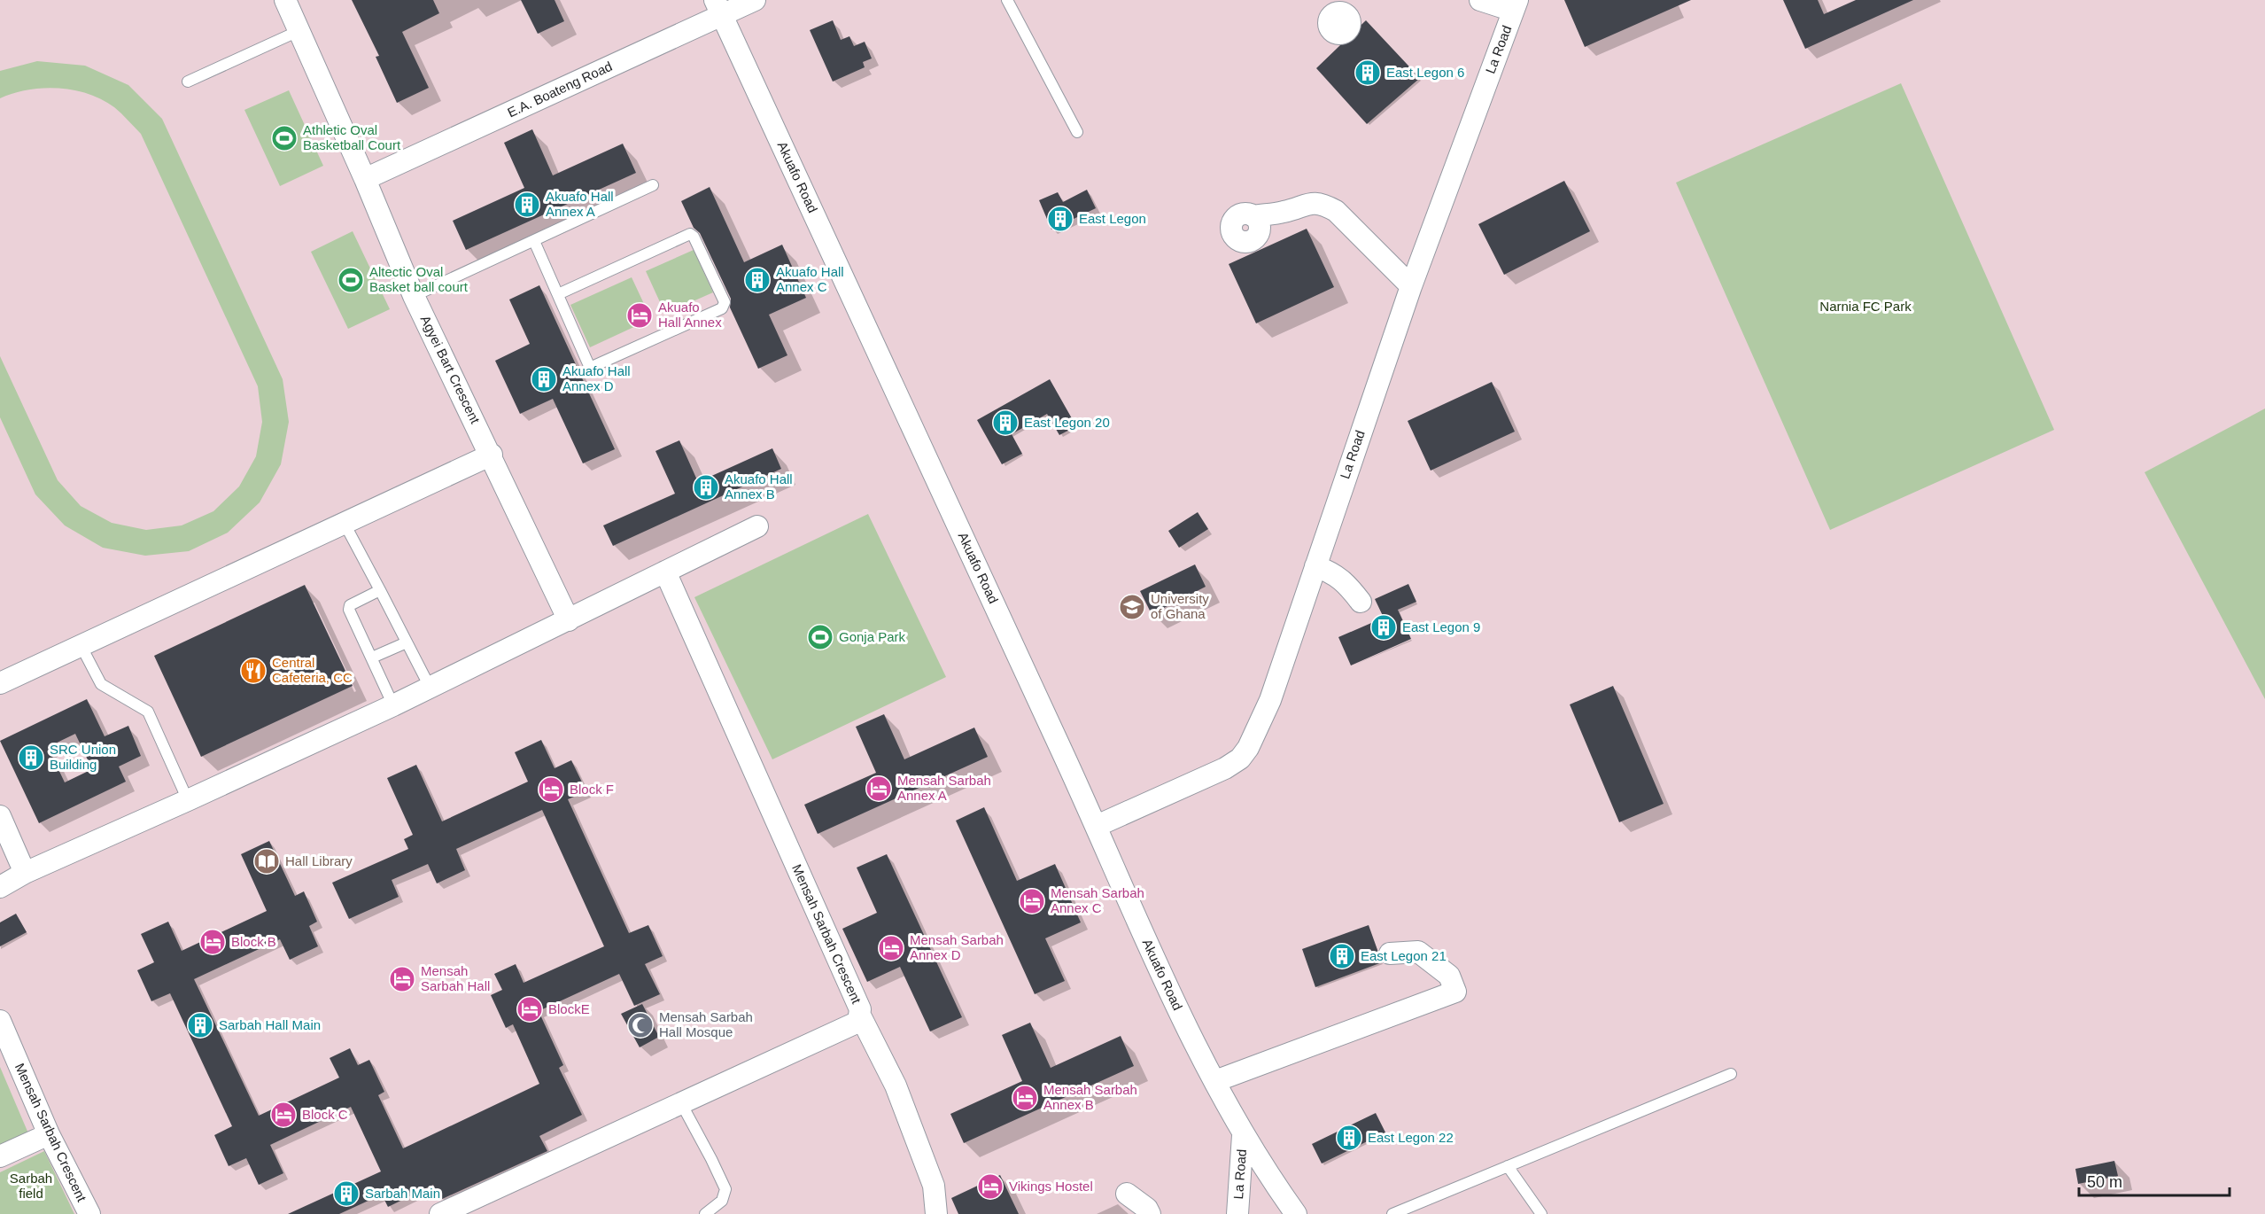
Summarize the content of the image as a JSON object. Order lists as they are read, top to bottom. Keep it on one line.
{"streets":{"street":["La Road","E.A. Boateng Road","Akuafo Road","Agyei Bart Crescent","Mensah Sarbah Crescent"]},"crossings":[["La Road","Akuafo Road"],["E.A. Boateng Road","Akuafo Road"],["E.A. Boateng Road","Agyei Bart Crescent"]],"parks":["Narnia FC Park","Sarbah field"],"places":{"building":["East Legon 6","Akuafo Hall Annex A","East Legon","Akuafo Hall Annex C","Akuafo Hall Annex D","East Legon 20","Akuafo Hall Annex B","East Legon 9","SRC Union Building","East Legon 21","Sarbah Hall Main","East Legon 22","Sarbah Main"],"sports":["Athletic Oval Basketball Court","Altectic Oval Basket ball court","Gonja Park"],"hotel":["Akuafo Hall Annex","Mensah Sarbah Annex A","Block F","Mensah Sarbah Annex C","Block B","Mensah Sarbah Annex D","Mensah Sarbah Hall","BlockE","Mensah Sarbah Annex B","Block C","Vikings Hostel"],"school or university":["University of Ghana"],"restaurant":["Central Cafeteria, CC"],"library":["Hall Library"],"mosque":["Mensah Sarbah Hall Mosque"]},"scale_bar":"50 m"}
